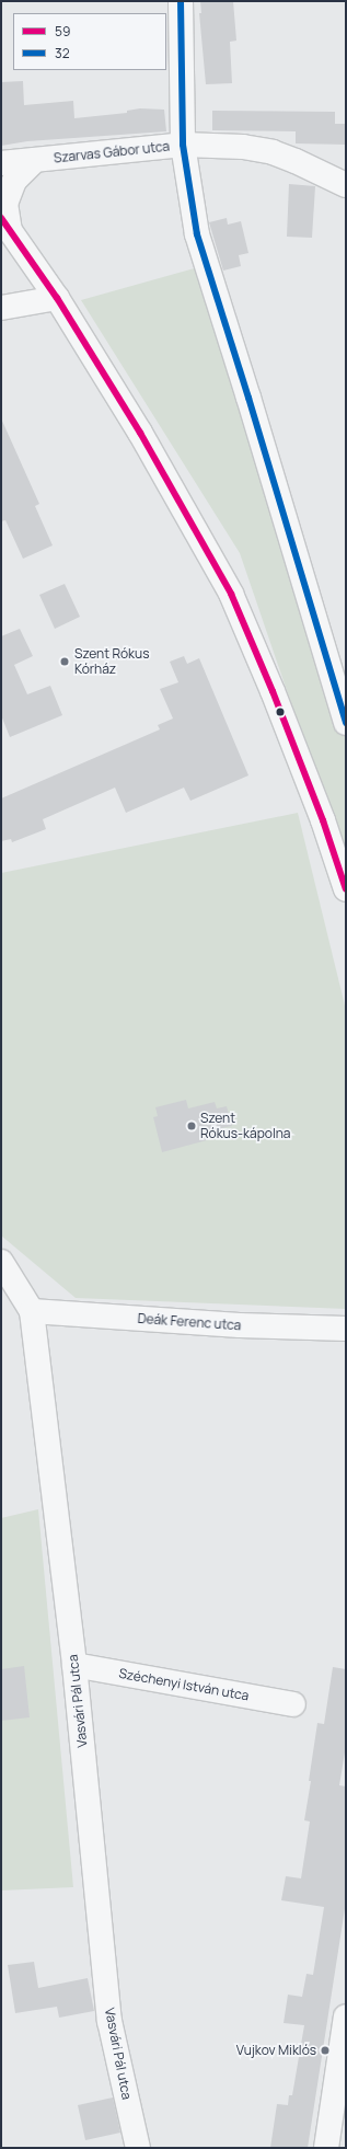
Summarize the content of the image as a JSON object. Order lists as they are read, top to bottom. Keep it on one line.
{"streets":{"street":["Szarvas Gábor utca","Deák Ferenc utca","Széchenyi István utca","Vasvári Pál utca"]},"crossings":[["Deák Ferenc utca","Vasvári Pál utca"],["Széchenyi István utca","Vasvári Pál utca"]],"places":["Szent Rókus Kórház","Szent Rókus-kápolna","Vujkov Miklós"],"lines":["transit line 32","transit line 59"],"legend":["59","32"]}
